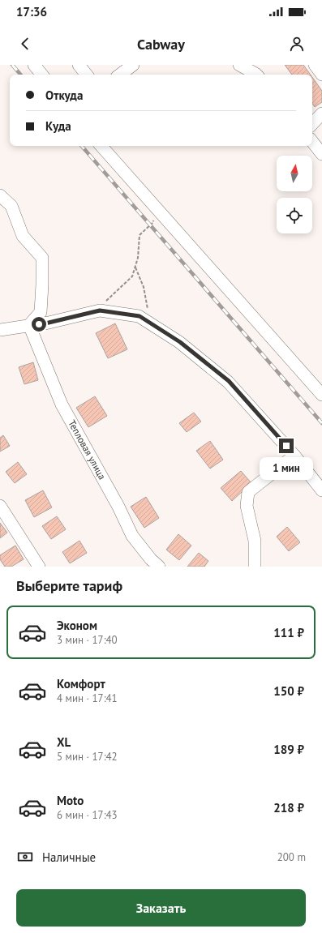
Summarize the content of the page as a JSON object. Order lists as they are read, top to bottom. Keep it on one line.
{"streets":{"street":["Тепловая улица"]},"north":"top","page":{"status":"17:36","header":"Cabway","banner":["Откуда","Куда"],"bubble":"1 мин","heading":"Выберите тариф","list":[{"name":"Эконом","note":"3 мин · 17:40","value":"111 ₽"},{"name":"Комфорт","note":"4 мин · 17:41","value":"150 ₽"},{"name":"XL","note":"5 мин · 17:42","value":"189 ₽"},{"name":"Moto","note":"6 мин · 17:43","value":"218 ₽"}],"pay":["Наличные","200 m"],"buttons":"Заказать"}}
